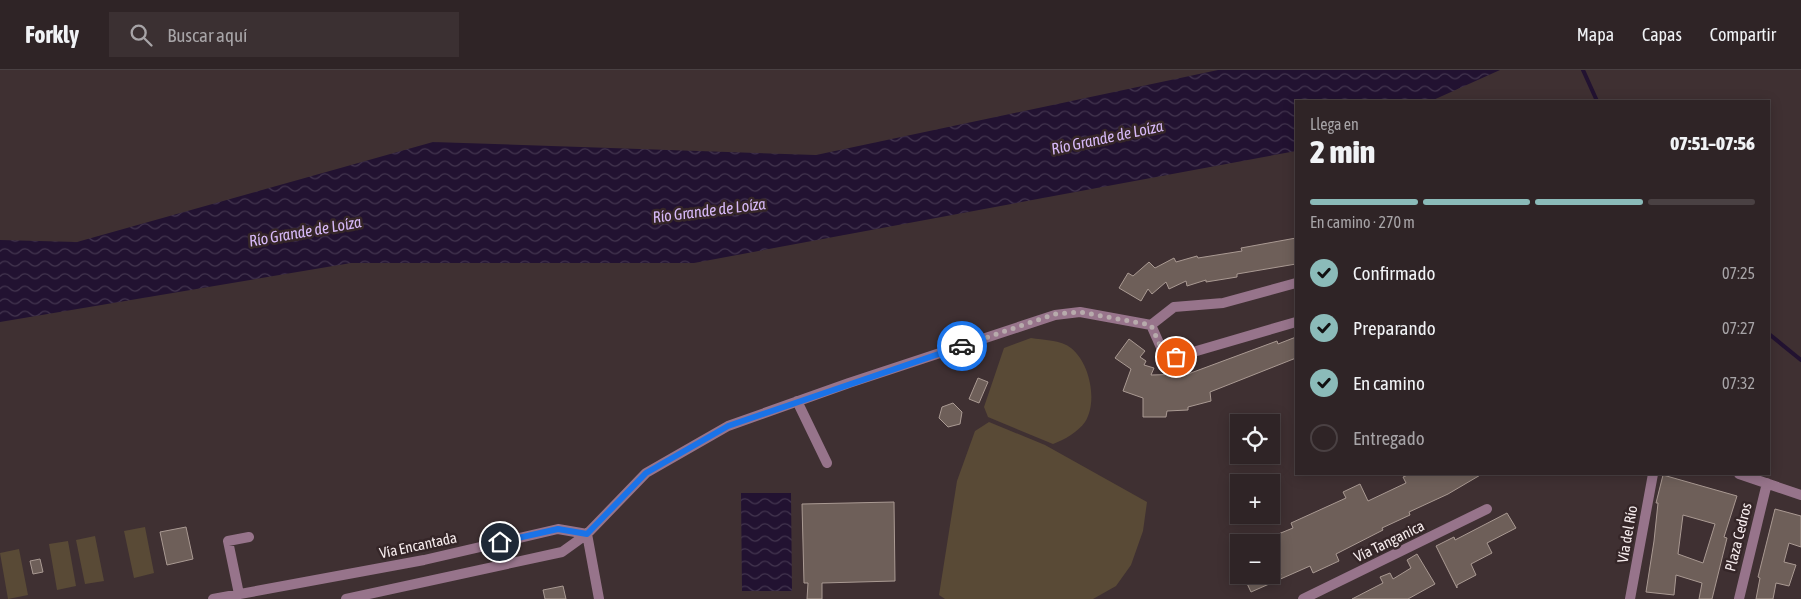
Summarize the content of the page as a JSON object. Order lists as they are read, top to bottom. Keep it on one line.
{"streets":{"street":["Vía del Río","Plaza Cedros","Vía Tanganica","Vía Encantada"]},"water":["Río Grande de Loíza"],"page":{"header":"Forkly","search":"Buscar aquí","nav":["Mapa","Capas","Compartir"],"heading":["2 min","Llega en","07:51–07:56"],"bar":"En camino · 270 m","list":[["Confirmado","07:25"],["Preparando","07:27"],["En camino","07:32"],"Entregado"],"map_buttons":["+","−"]}}
